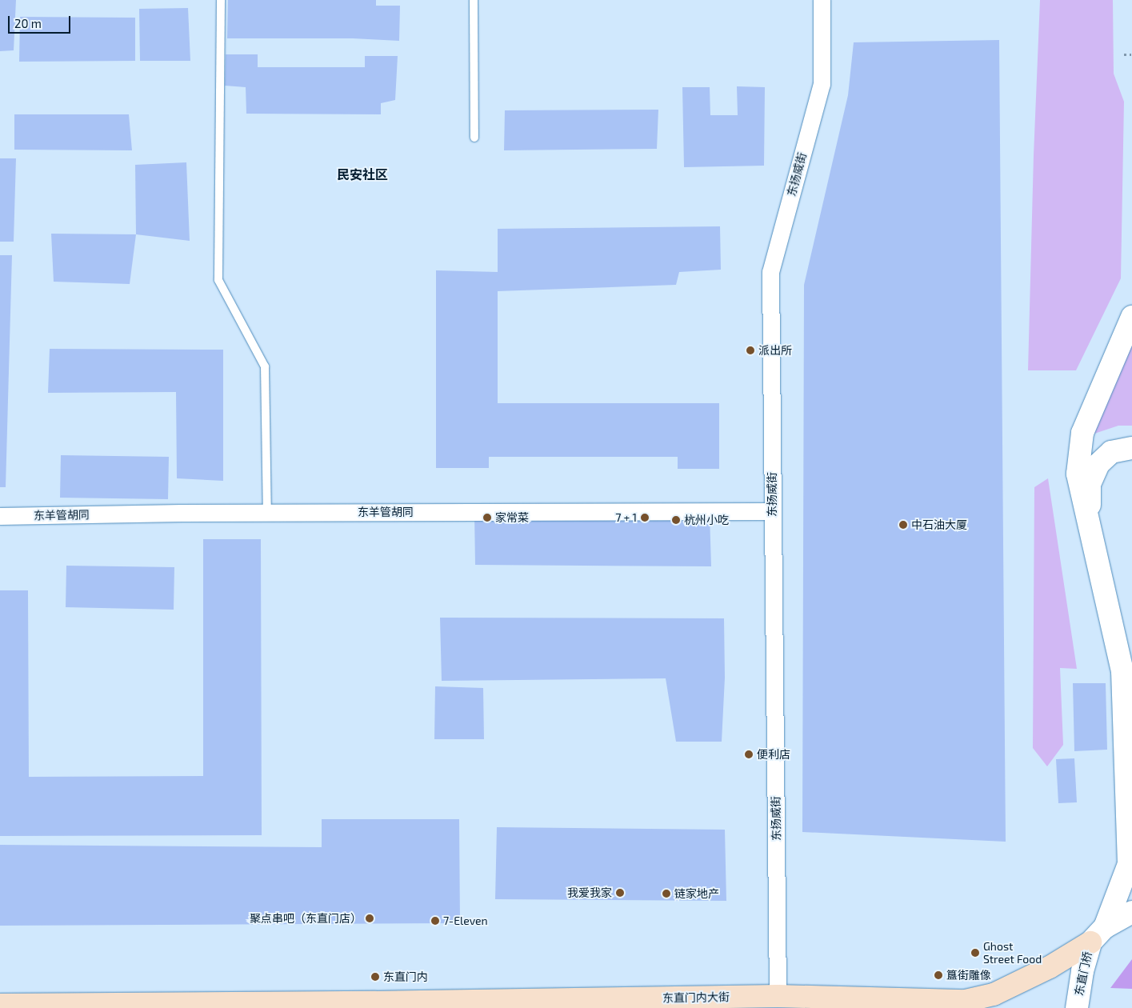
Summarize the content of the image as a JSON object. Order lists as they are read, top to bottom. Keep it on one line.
{"streets":{"main road":["东直门桥","东直门内大街"],"street":["东扬威街","东羊管胡同"]},"crossings":[["东扬威街","东羊管胡同"],["东扬威街","东直门内大街"],["东直门桥","东直门内大街"]],"districts":["民安社区"],"places":["派出所","家常菜","7 + 1","杭州小吃","中石油大厦","便利店","我爱我家","链家地产","聚点串吧（东直门店）","7-Eleven","Ghost Street Food","簋街雕像","东直门内"],"scale_bar":"20 m"}
